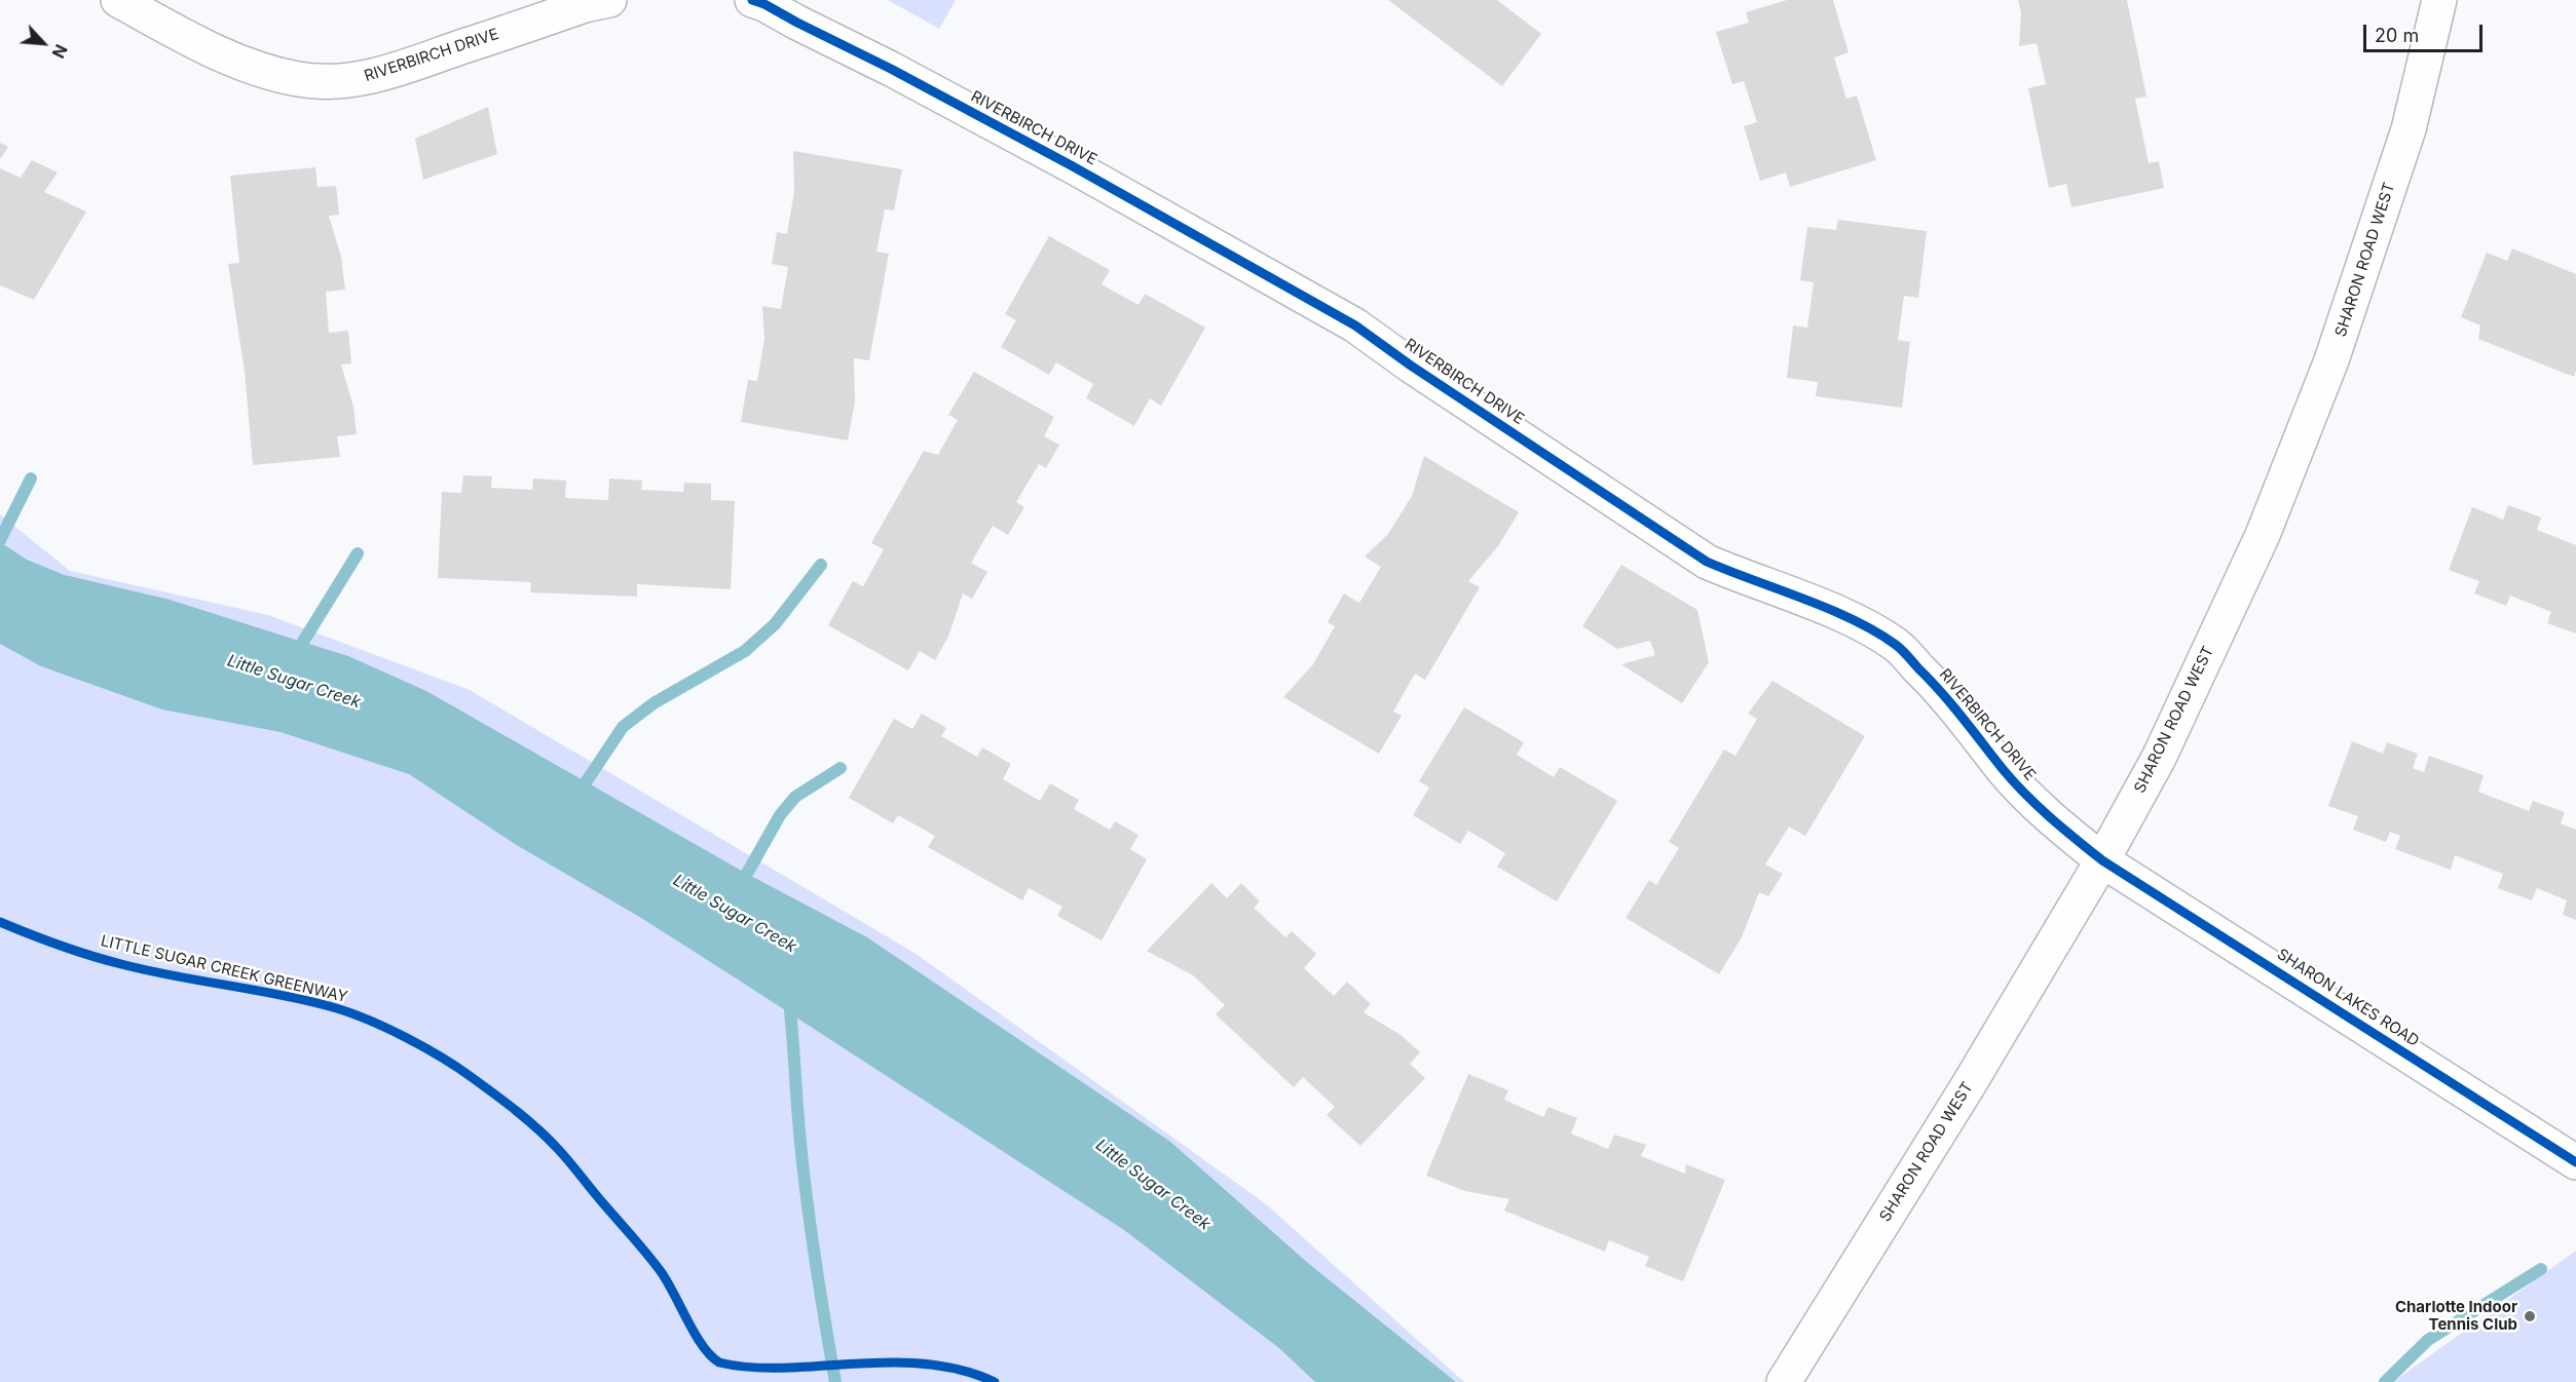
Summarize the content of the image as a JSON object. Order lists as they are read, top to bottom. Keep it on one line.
{"streets":{"street":["RIVERBIRCH DRIVE","SHARON ROAD WEST","SHARON LAKES ROAD"],"cycle path":["LITTLE SUGAR CREEK GREENWAY"]},"crossings":[["RIVERBIRCH DRIVE","SHARON ROAD WEST"],["RIVERBIRCH DRIVE","SHARON LAKES ROAD"],["SHARON ROAD WEST","SHARON LAKES ROAD"]],"water":["Little Sugar Creek"],"places":["Charlotte Indoor Tennis Club"],"scale_bar":"20 m","north":"bottom right"}
